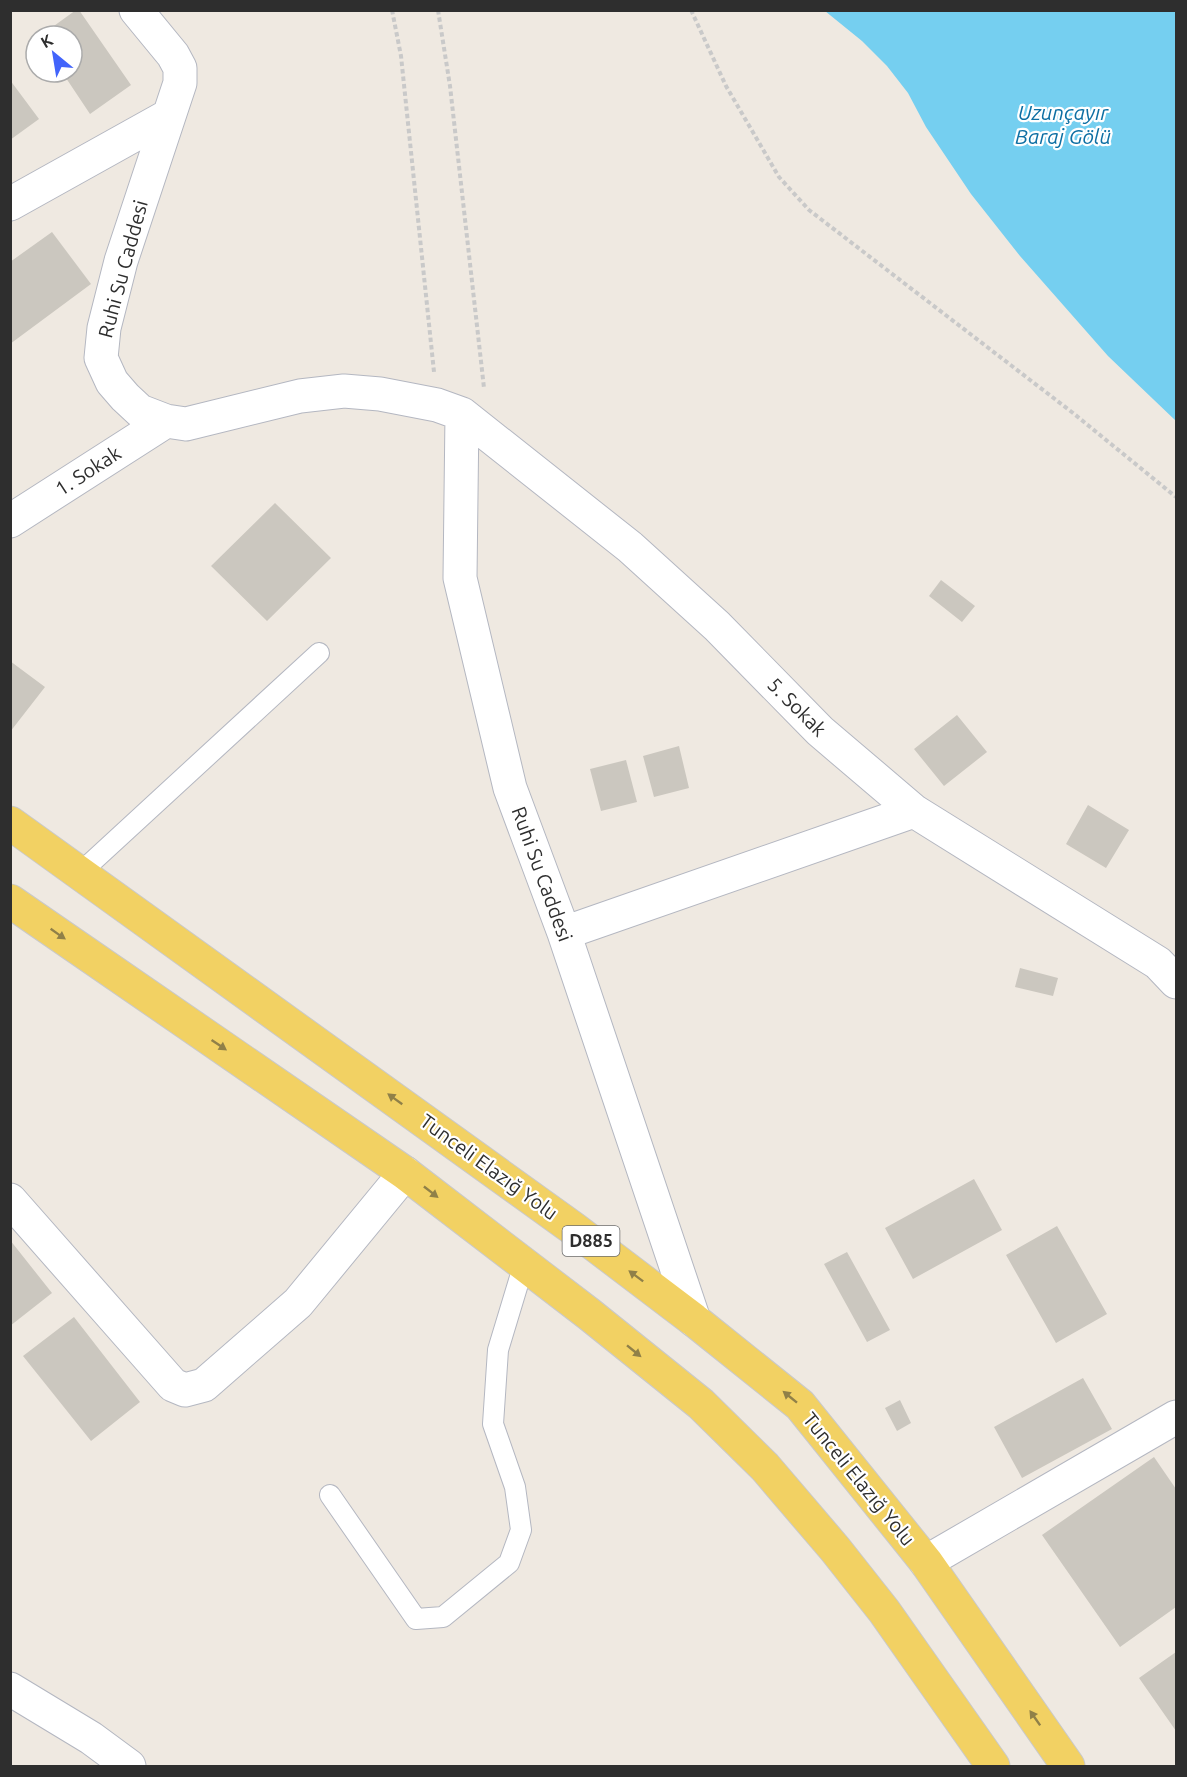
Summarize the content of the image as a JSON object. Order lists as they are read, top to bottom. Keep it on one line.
{"streets":{"main road":["Tunceli Elazığ Yolu","D885"],"street":["Ruhi Su Caddesi","1. Sokak","5. Sokak"]},"crossings":[["Ruhi Su Caddesi","1. Sokak"],["Ruhi Su Caddesi","5. Sokak"],["Ruhi Su Caddesi","Tunceli Elazığ Yolu"]],"water":["Uzunçayır Baraj Gölü"],"north":"top left"}
